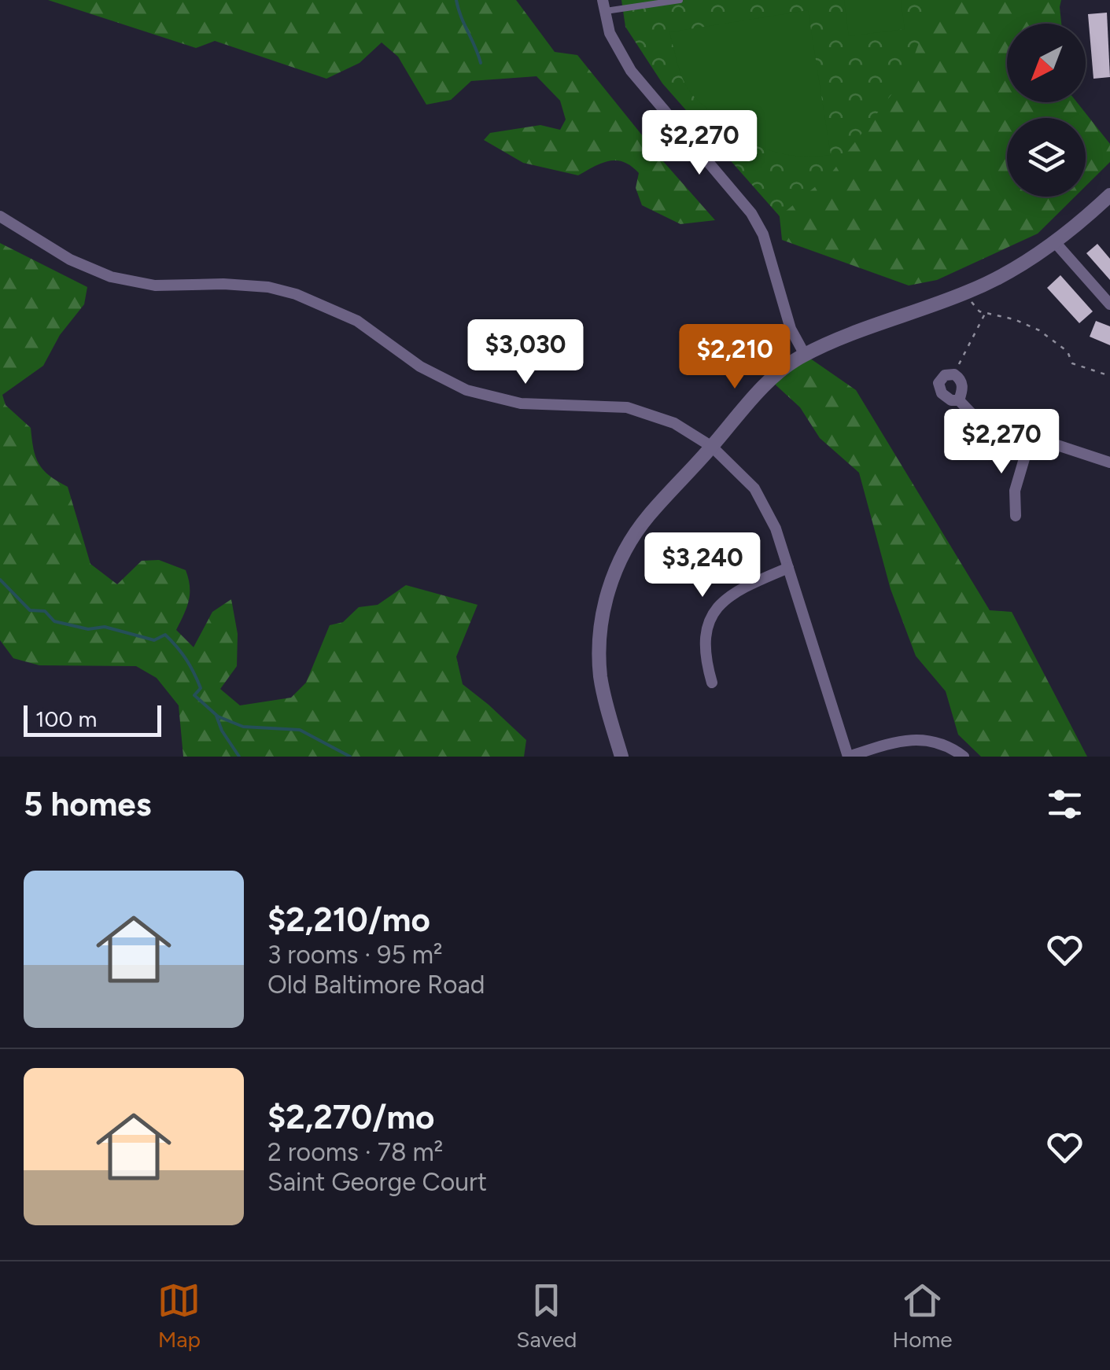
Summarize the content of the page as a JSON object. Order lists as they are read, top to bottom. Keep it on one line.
{"scale_bar":"100 m","north":"bottom left","page":{"price":["$2,270","$3,030","$2,210","$2,270","$3,240"],"scale":"100 m","heading":"5 homes","list":[{"name":"$2,210/mo","note":"3 rooms · 95 m² · Old Baltimore Road"},{"name":"$2,270/mo","note":"2 rooms · 78 m² · Saint George Court"}],"tabs":["Map","Saved","Home"]}}
